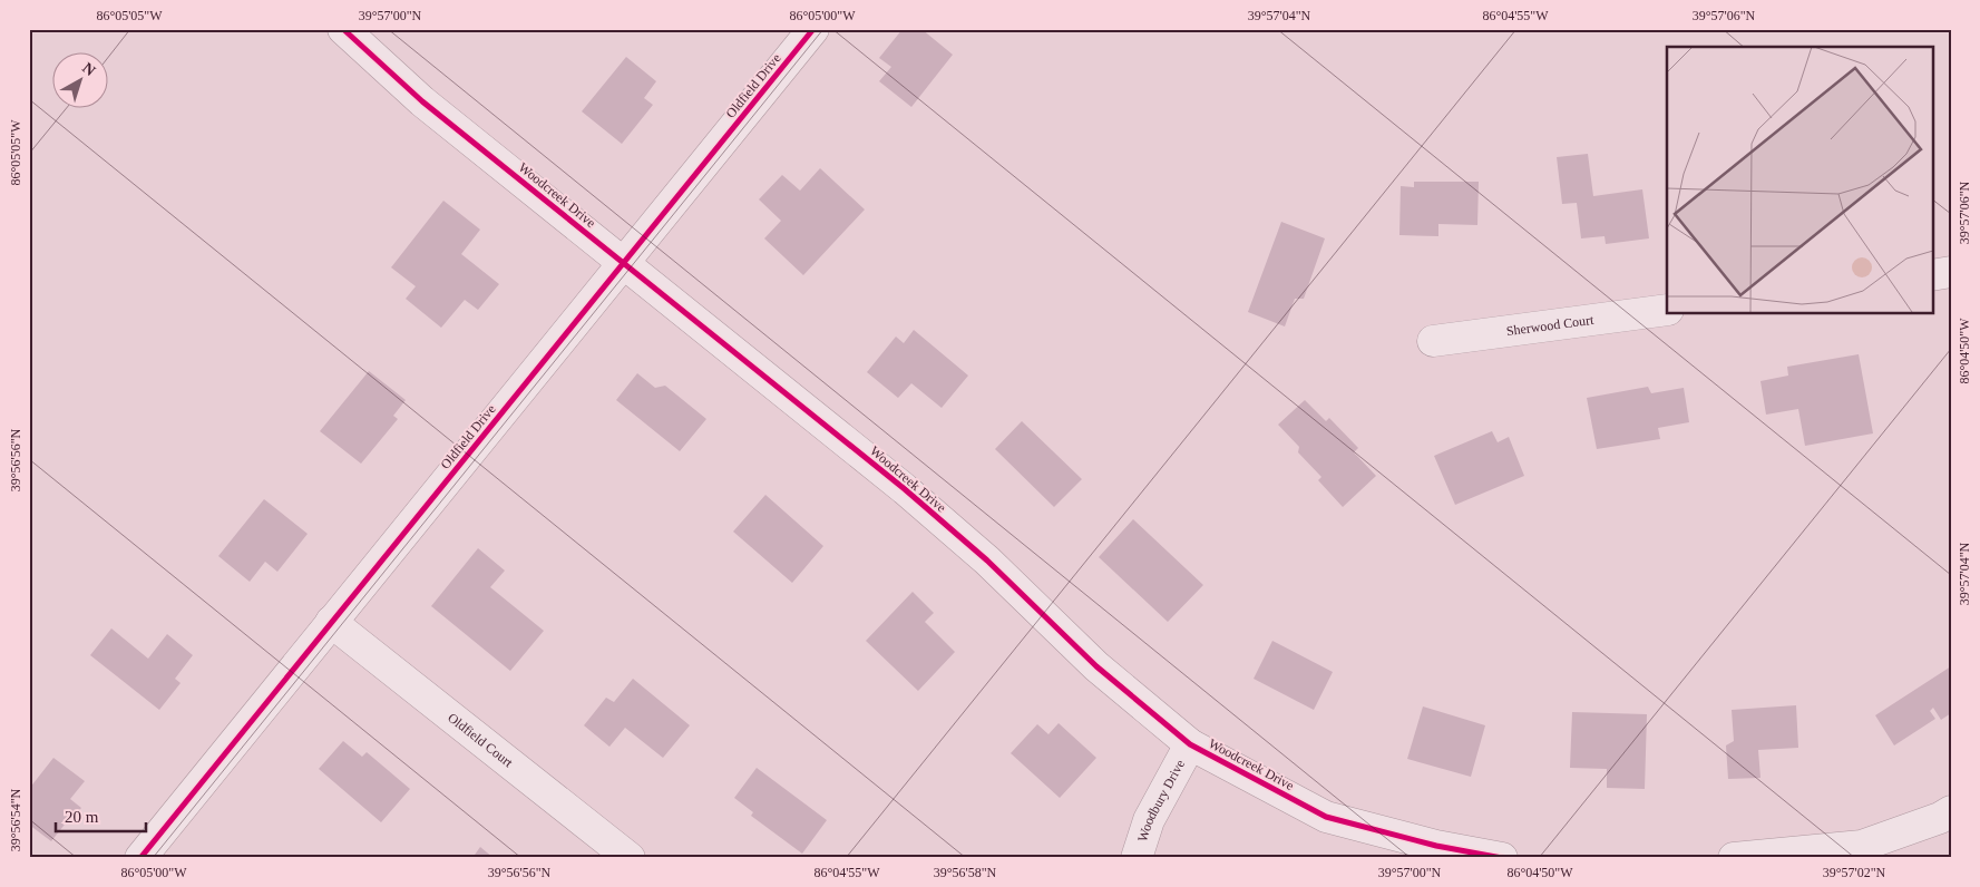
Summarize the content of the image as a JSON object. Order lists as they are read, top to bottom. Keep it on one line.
{"streets":{"street":["Oldfield Drive","Woodcreek Drive","Sherwood Court","Oldfield Court","Woodbury Drive"]},"crossings":[["Oldfield Drive","Woodcreek Drive"],["Oldfield Drive","Oldfield Court"],["Woodcreek Drive","Woodbury Drive"]],"scale_bar":"20 m","north":"top right","coordinates":["86°05'05\"W","39°57'00\"N","86°05'00\"W","39°57'04\"N","86°04'55\"W","39°57'06\"N","86°04'50\"W","39°56'56\"N","39°56'54\"N","39°56'58\"N","39°57'02\"N"]}
